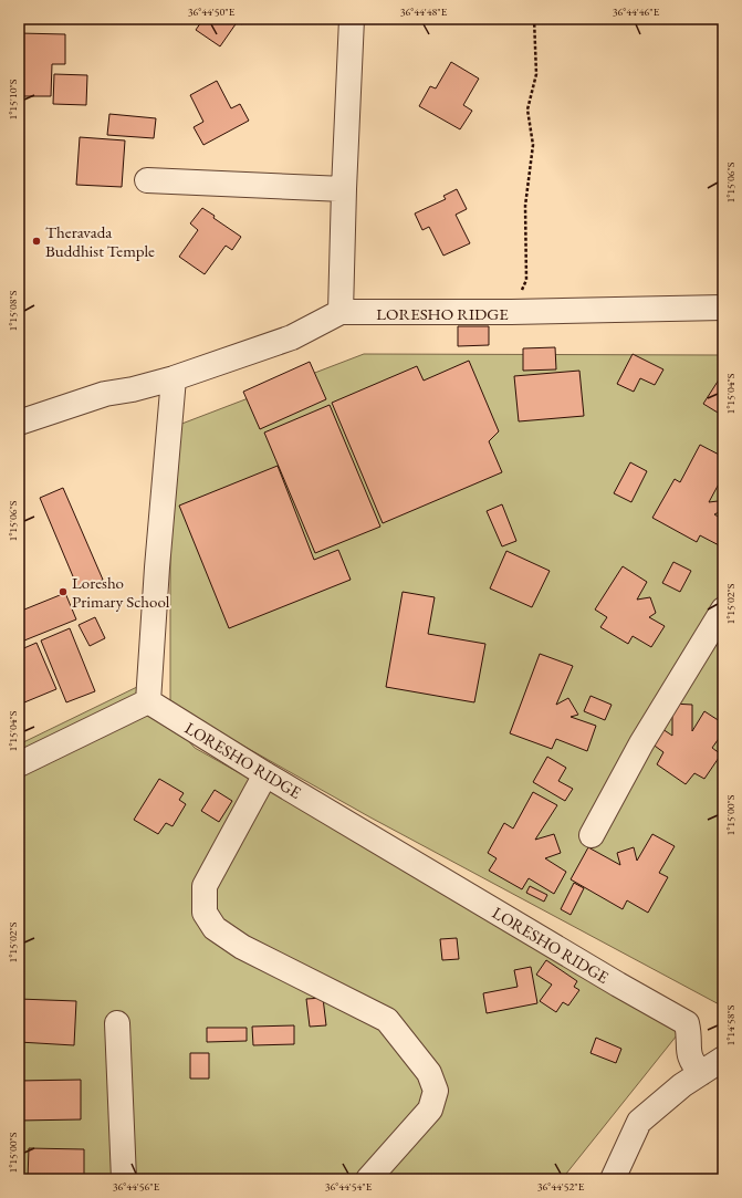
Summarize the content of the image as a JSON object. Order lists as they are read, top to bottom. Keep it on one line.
{"streets":{"street":["LORESHO RIDGE"]},"places":["Theravada Buddhist Temple","Loresho Primary School"],"coordinates":["36°44'50\"E","36°44'48\"E","36°44'46\"E","1°15'10\"S","1°15'06\"S","1°15'08\"S","1°15'04\"S","1°15'02\"S","1°15'00\"S","1°14'58\"S","36°44'56\"E","36°44'54\"E","36°44'52\"E"]}
